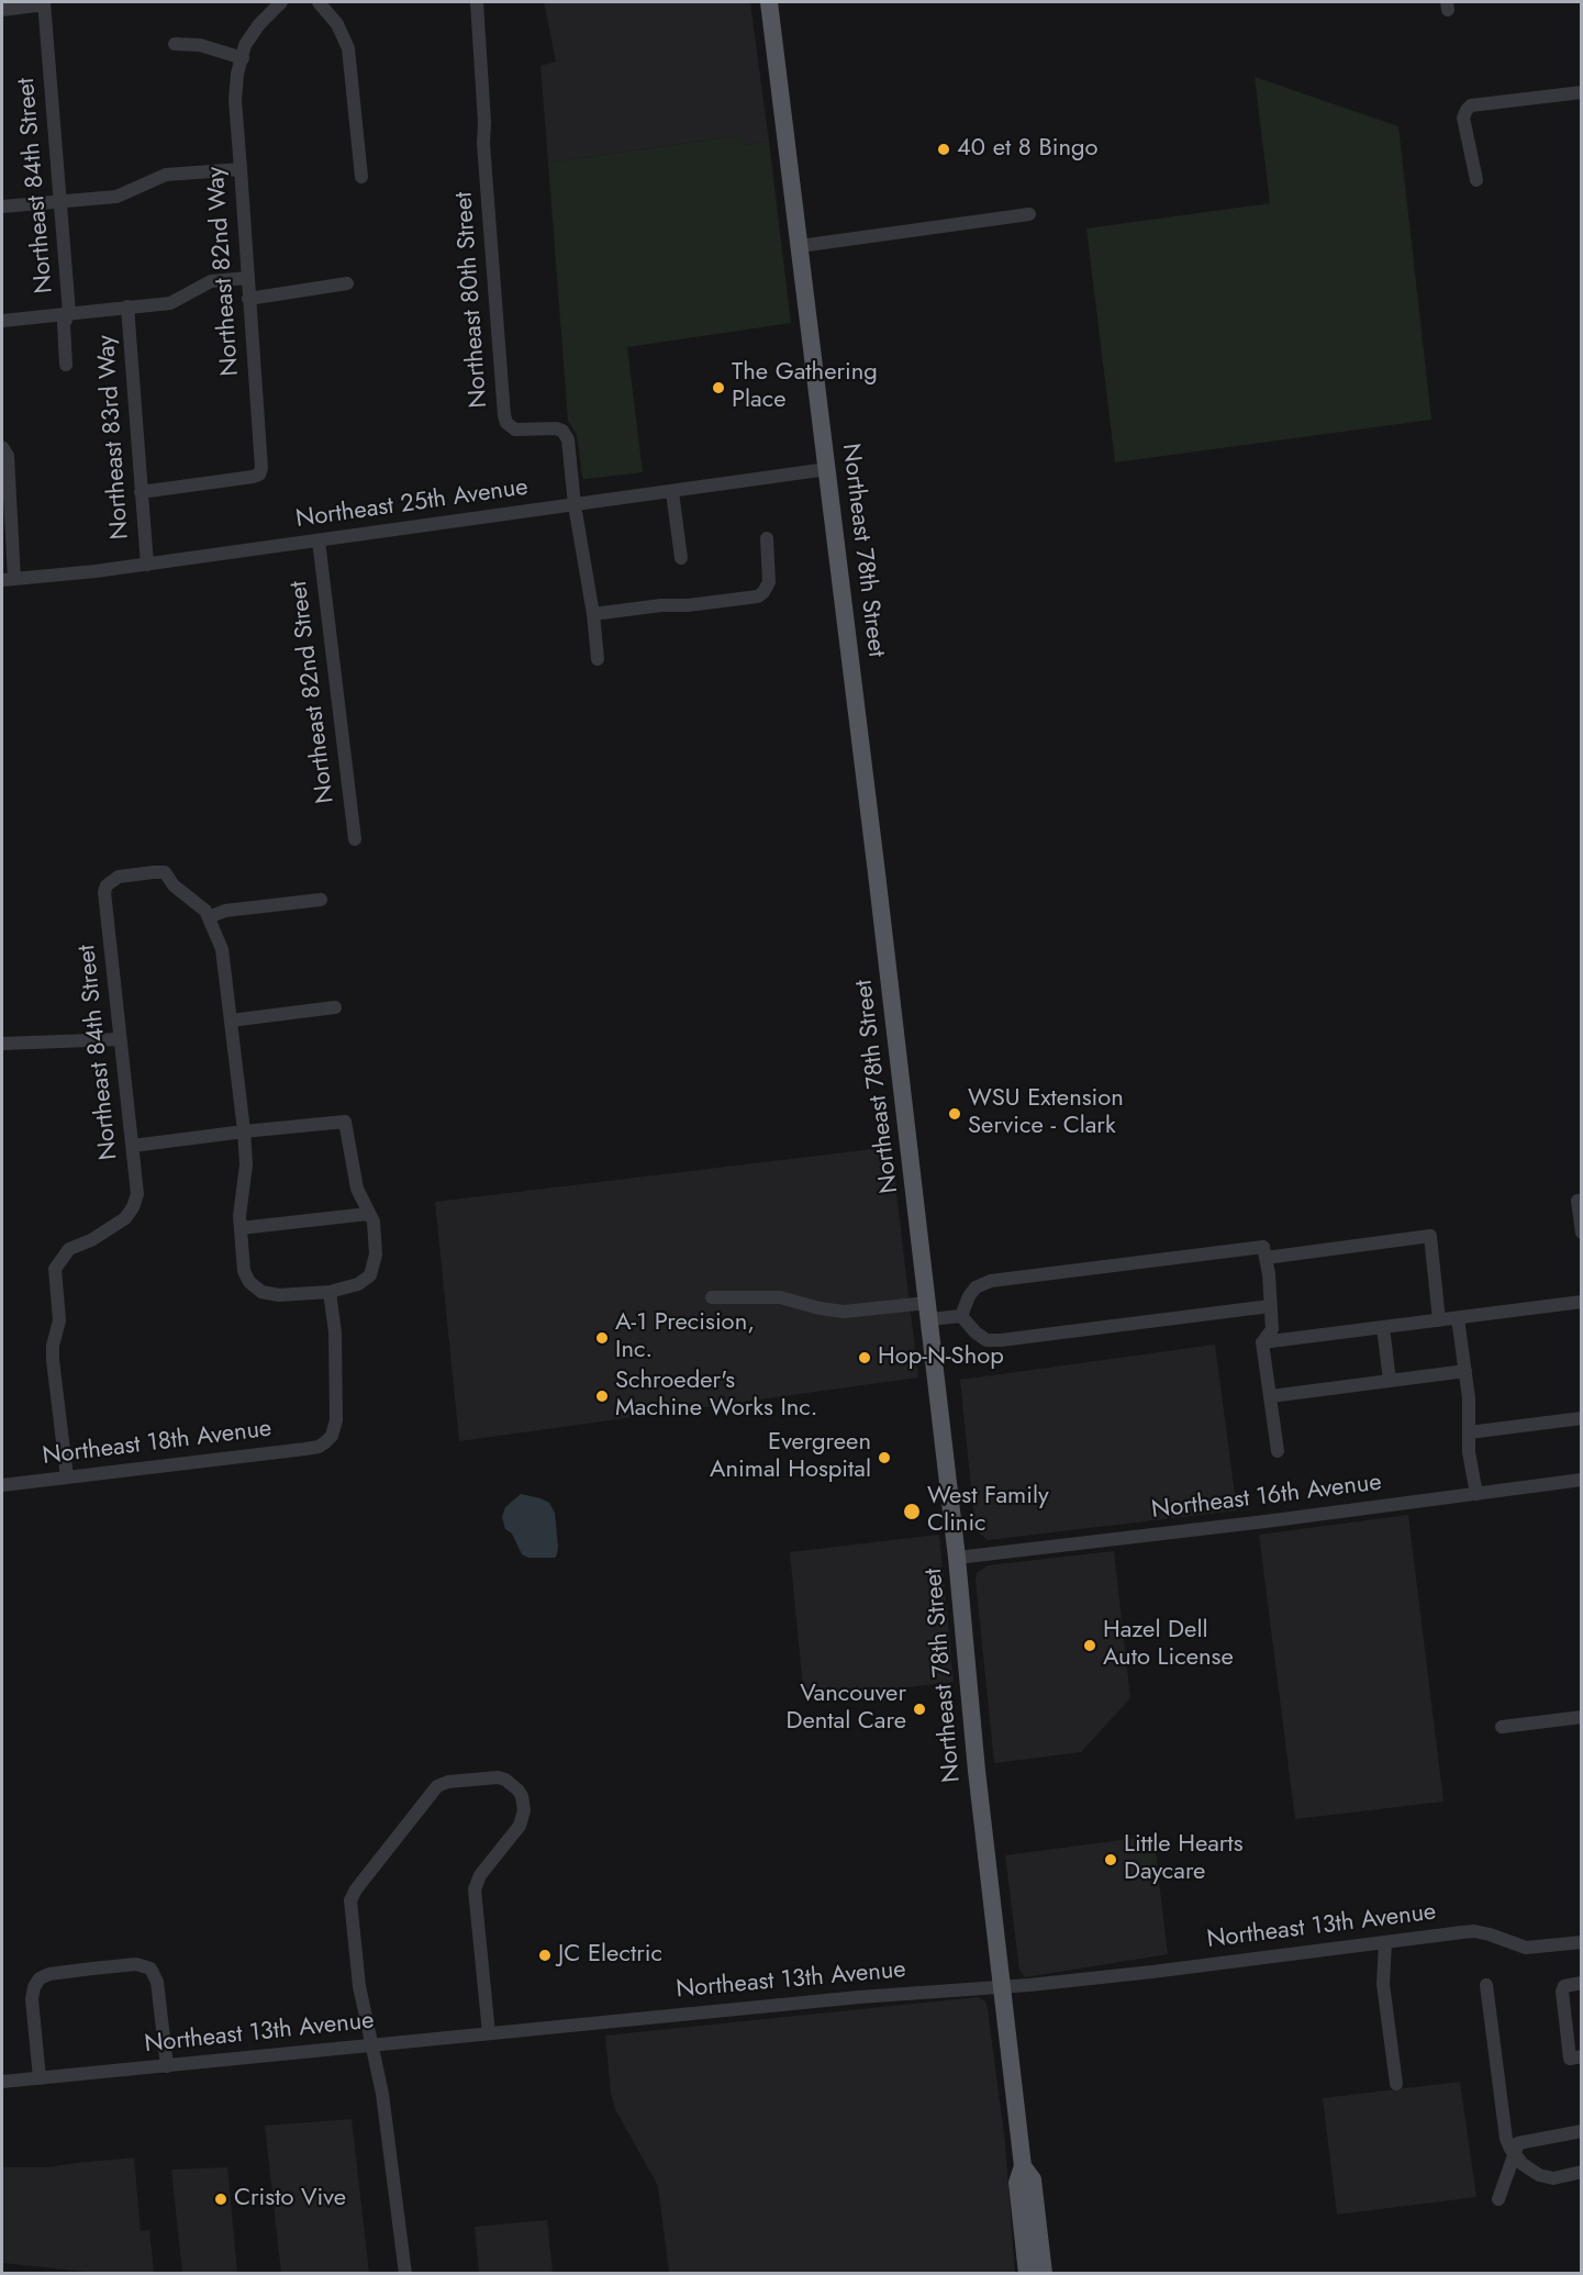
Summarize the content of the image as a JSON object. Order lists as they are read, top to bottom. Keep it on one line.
{"streets":{"main road":["Northeast 78th Street"],"street":["Northeast 84th Street","Northeast 82nd Way","Northeast 80th Street","Northeast 83rd Way","Northeast 25th Avenue","Northeast 82nd Street","Northeast 18th Avenue","Northeast 16th Avenue","Northeast 13th Avenue"]},"crossings":[["Northeast 84th Street","Northeast 18th Avenue"],["Northeast 82nd Way","Northeast 83rd Way"],["Northeast 80th Street","Northeast 25th Avenue"],["Northeast 83rd Way","Northeast 25th Avenue"],["Northeast 25th Avenue","Northeast 78th Street"],["Northeast 25th Avenue","Northeast 82nd Street"],["Northeast 78th Street","Northeast 16th Avenue"],["Northeast 78th Street","Northeast 13th Avenue"]],"places":["40 et 8 Bingo","The Gathering Place","WSU Extension Service - Clark","A-1 Precision, Inc.","Hop-N-Shop","Schroeder's Machine Works Inc.","Evergreen Animal Hospital","West Family Clinic","Hazel Dell Auto License","Vancouver Dental Care","Little Hearts Daycare","JC Electric","Cristo Vive"]}
